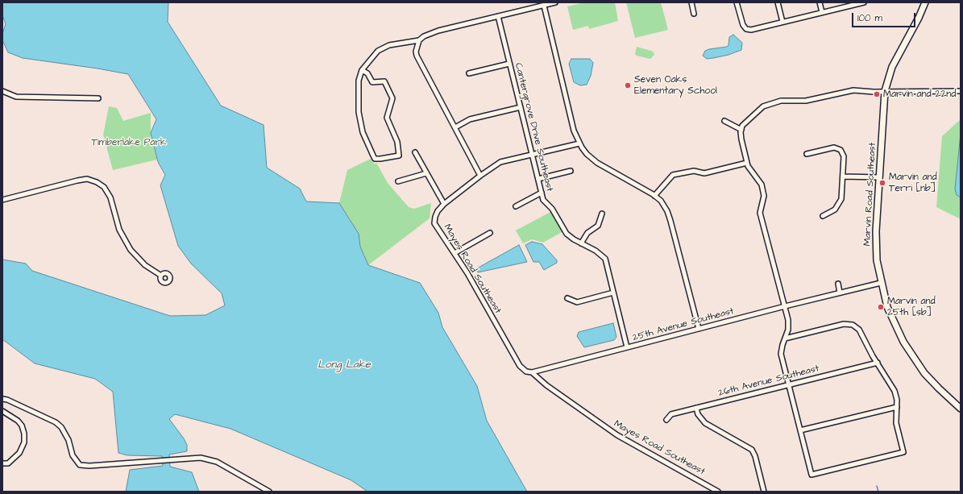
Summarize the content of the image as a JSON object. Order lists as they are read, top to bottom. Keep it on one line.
{"streets":{"street":["Cantergrove Drive Southeast","Marvin Road Southeast","Mayes Road Southeast","25th Avenue Southeast","26th Avenue Southeast"]},"crossings":[["Cantergrove Drive Southeast","Mayes Road Southeast"],["Cantergrove Drive Southeast","25th Avenue Southeast"],["Marvin Road Southeast","25th Avenue Southeast"],["Mayes Road Southeast","25th Avenue Southeast"]],"water":["Long Lake"],"parks":["Timberlake Park"],"places":["Seven Oaks Elementary School","Marvin and 22nd","Marvin and Terri [nb]","Marvin and 25th [sb]"],"scale_bar":"100 m"}
